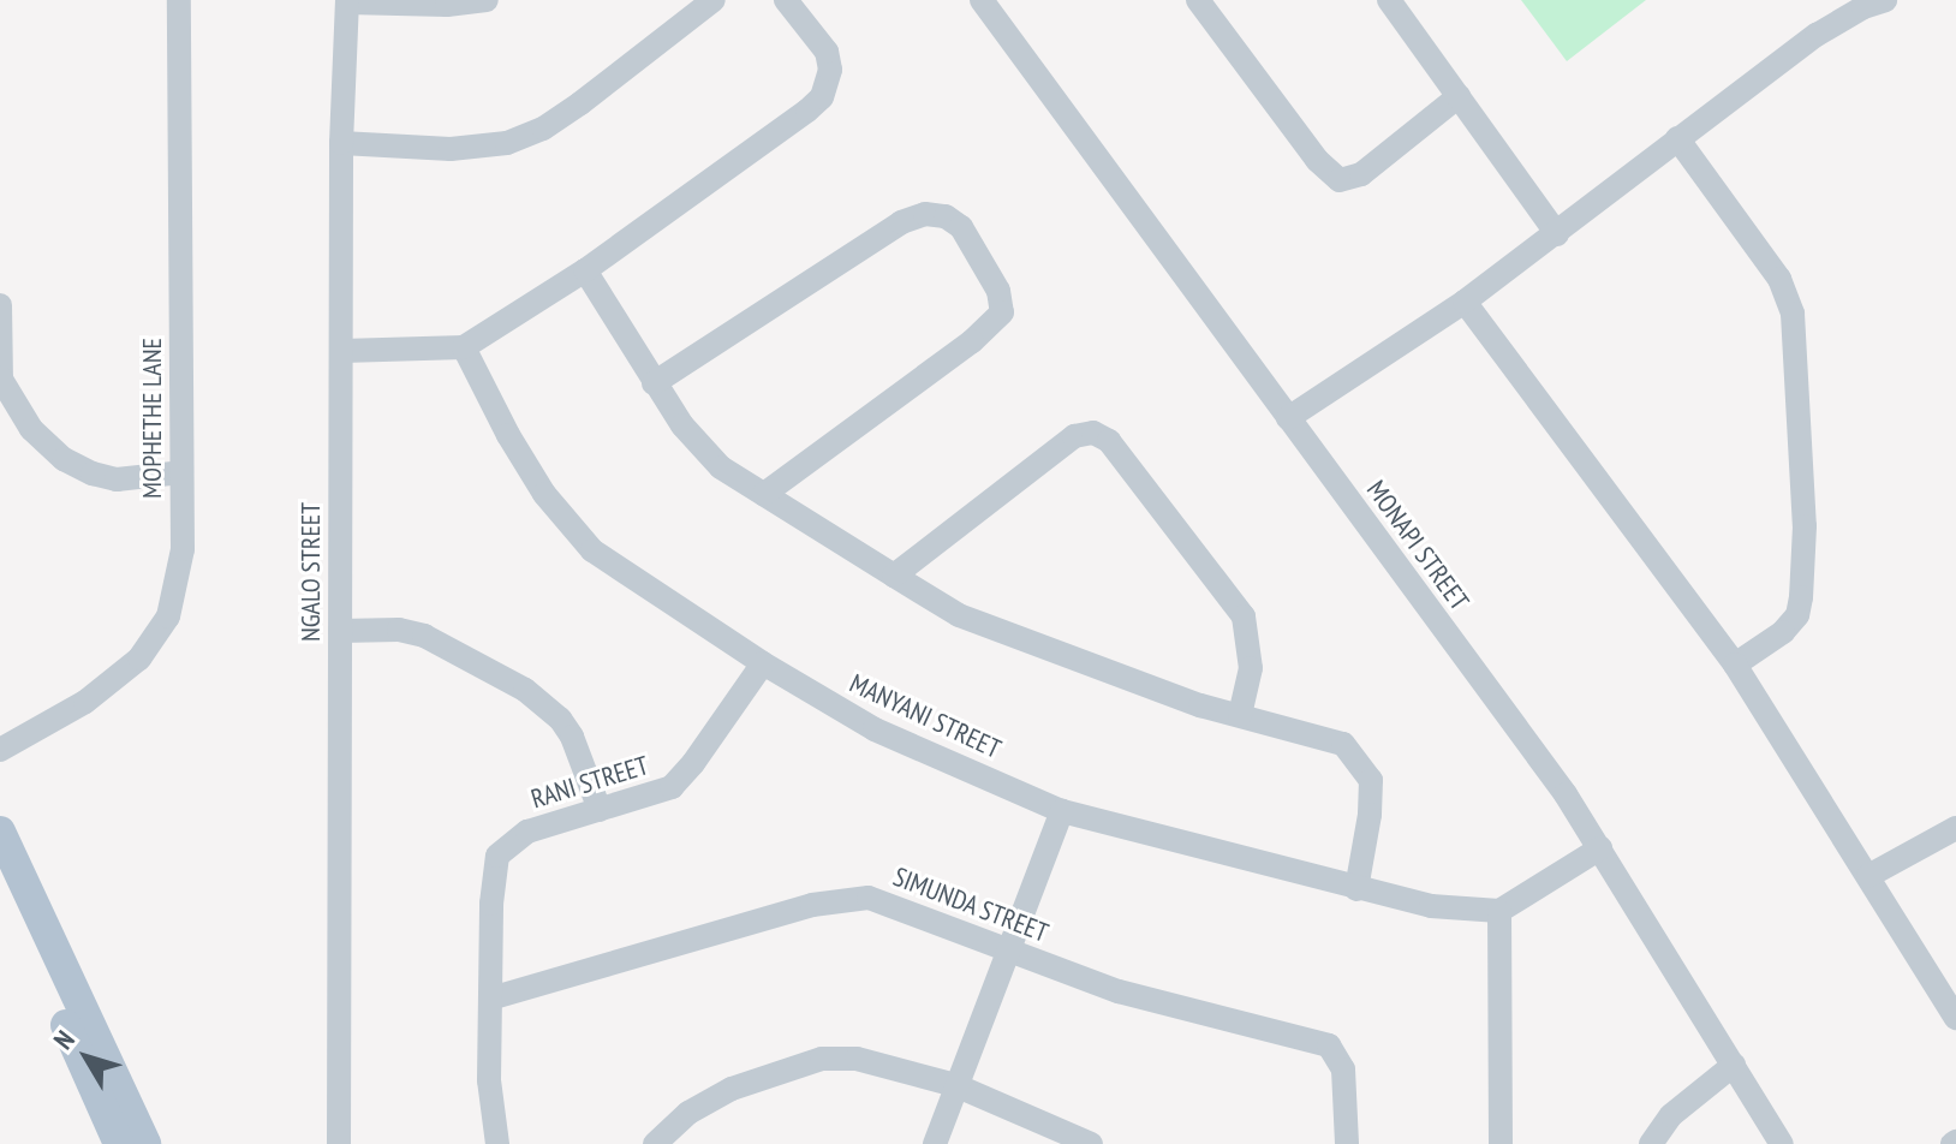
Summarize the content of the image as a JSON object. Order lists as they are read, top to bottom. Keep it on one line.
{"streets":{"street":["MOPHETHE LANE","MONAPI STREET","NGALO STREET","MANYANI STREET","RANI STREET","SIMUNDA STREET"]},"crossings":[["MANYANI STREET","RANI STREET"],["RANI STREET","SIMUNDA STREET"]],"north":"top left"}
